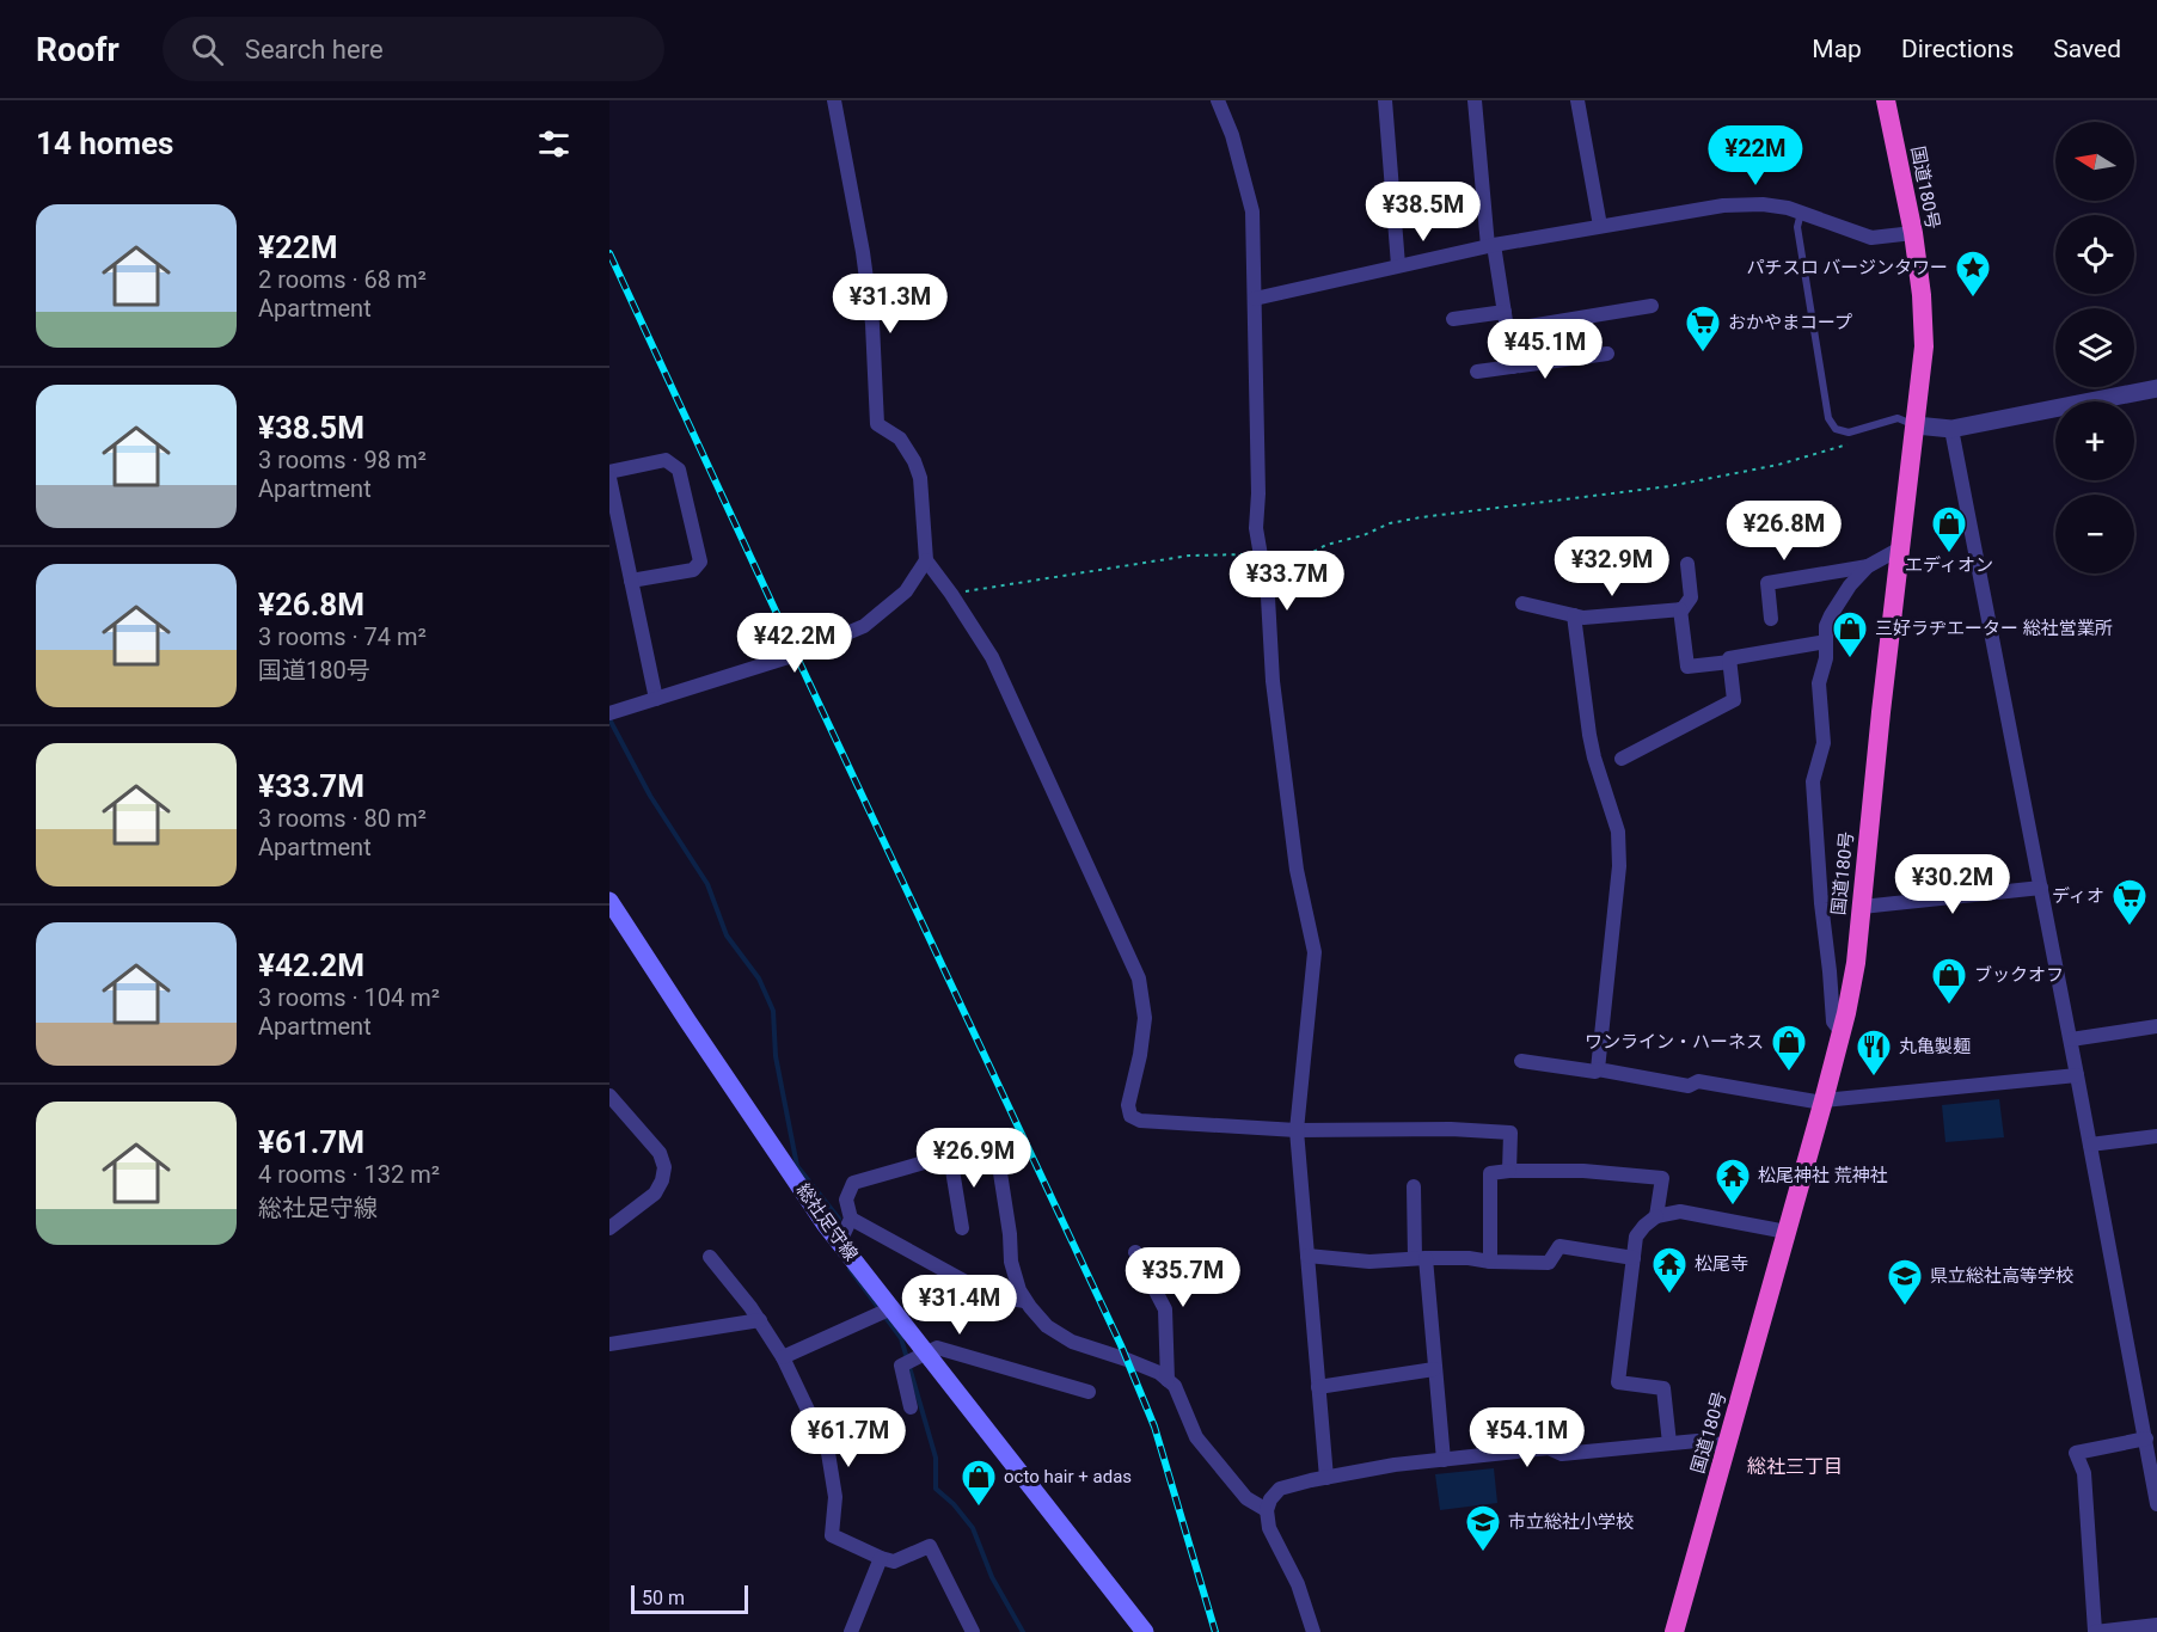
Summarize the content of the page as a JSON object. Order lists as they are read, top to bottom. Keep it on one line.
{"streets":{"highway":["国道180号"],"main road":["総社足守線"]},"districts":["総社三丁目"],"places":{"place":["パチスロ バージンタワー"],"supermarket":["おかやまコープ","ディオ"],"shop":["エディオン","三好ラヂエーター 総社営業所","ブックオフ","ワンライン・ハーネス","octo hair + adas"],"restaurant":["丸亀製麺"],"temple":["松尾神社 荒神社","松尾寺"],"school or university":["県立総社高等学校","市立総社小学校"]},"scale_bar":"50 m","north":"left","page":{"header":"Roofr","search":"Search here","nav":["Map","Directions","Saved"],"heading":"14 homes","map_buttons":["+","−"],"price":["¥22M","¥38.5M","¥31.3M","¥45.1M","¥26.8M","¥32.9M","¥33.7M","¥42.2M","¥30.2M","¥26.9M","¥35.7M","¥31.4M","¥61.7M","¥54.1M"],"list":[{"name":"¥22M","note":"2 rooms · 68 m² · Apartment"},{"name":"¥38.5M","note":"3 rooms · 98 m² · Apartment"},{"name":"¥26.8M","note":"3 rooms · 74 m² · 国道180号"},{"name":"¥33.7M","note":"3 rooms · 80 m² · Apartment"},{"name":"¥42.2M","note":"3 rooms · 104 m² · Apartment"},{"name":"¥61.7M","note":"4 rooms · 132 m² · 総社足守線"}],"scale":"50 m"}}
